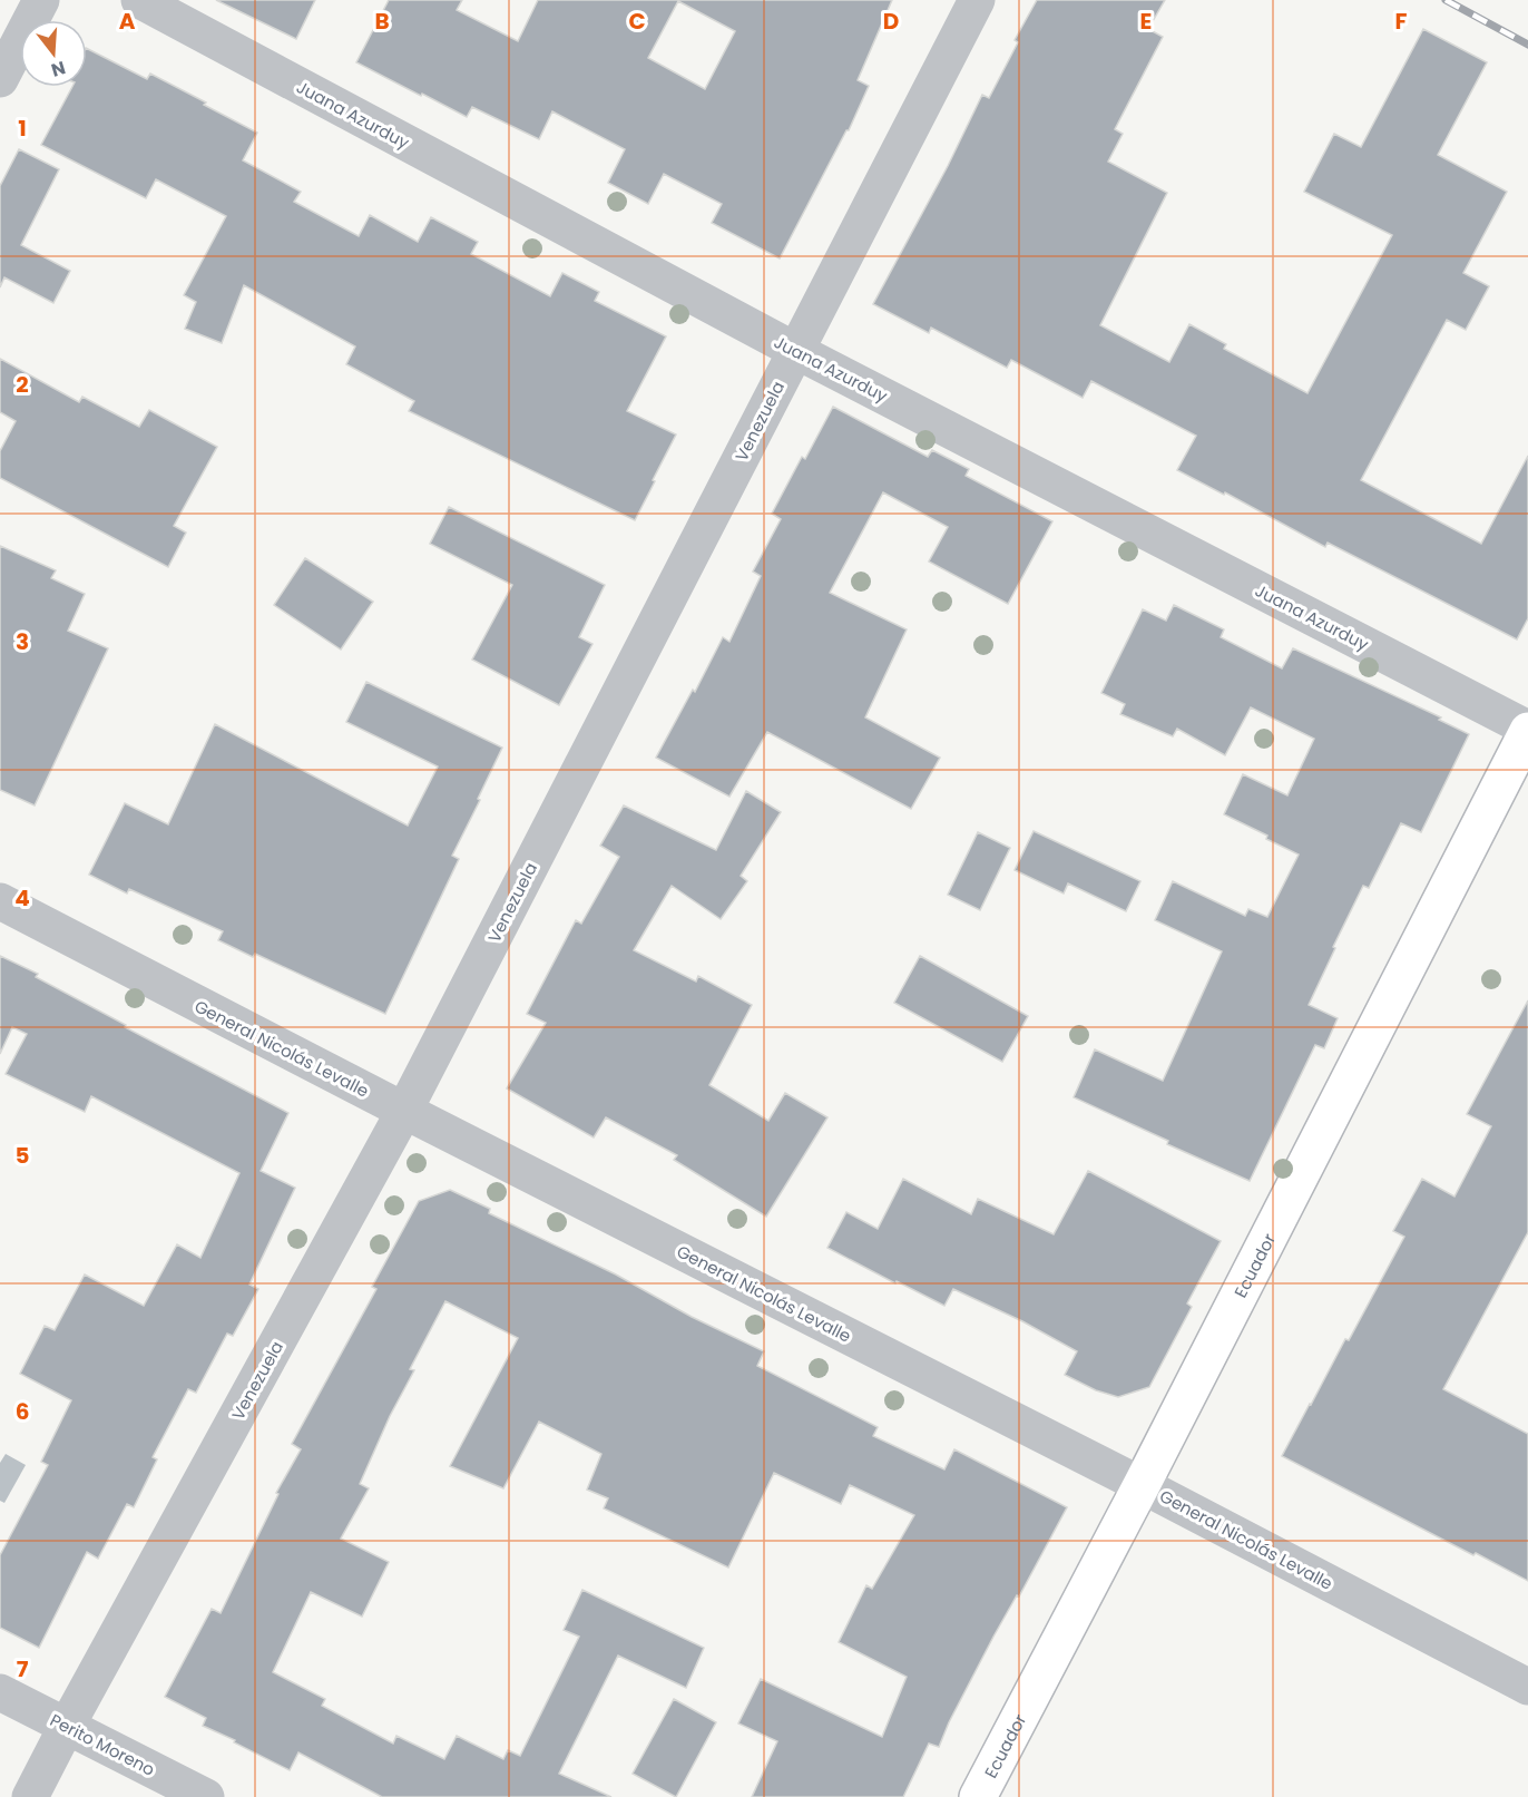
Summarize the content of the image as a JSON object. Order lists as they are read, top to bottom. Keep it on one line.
{"streets":{"main road":["Ecuador"],"street":["Juana Azurduy","Venezuela","General Nicolás Levalle","Perito Moreno"]},"crossings":[["Juana Azurduy","Venezuela"],["Juana Azurduy","Ecuador"],["Venezuela","General Nicolás Levalle"],["Venezuela","Perito Moreno"],["General Nicolás Levalle","Ecuador"]],"north":"bottom","grid":{"columns":["A","B","C","D","E","F"],"rows":["1","2","3","4","5","6","7"]}}
